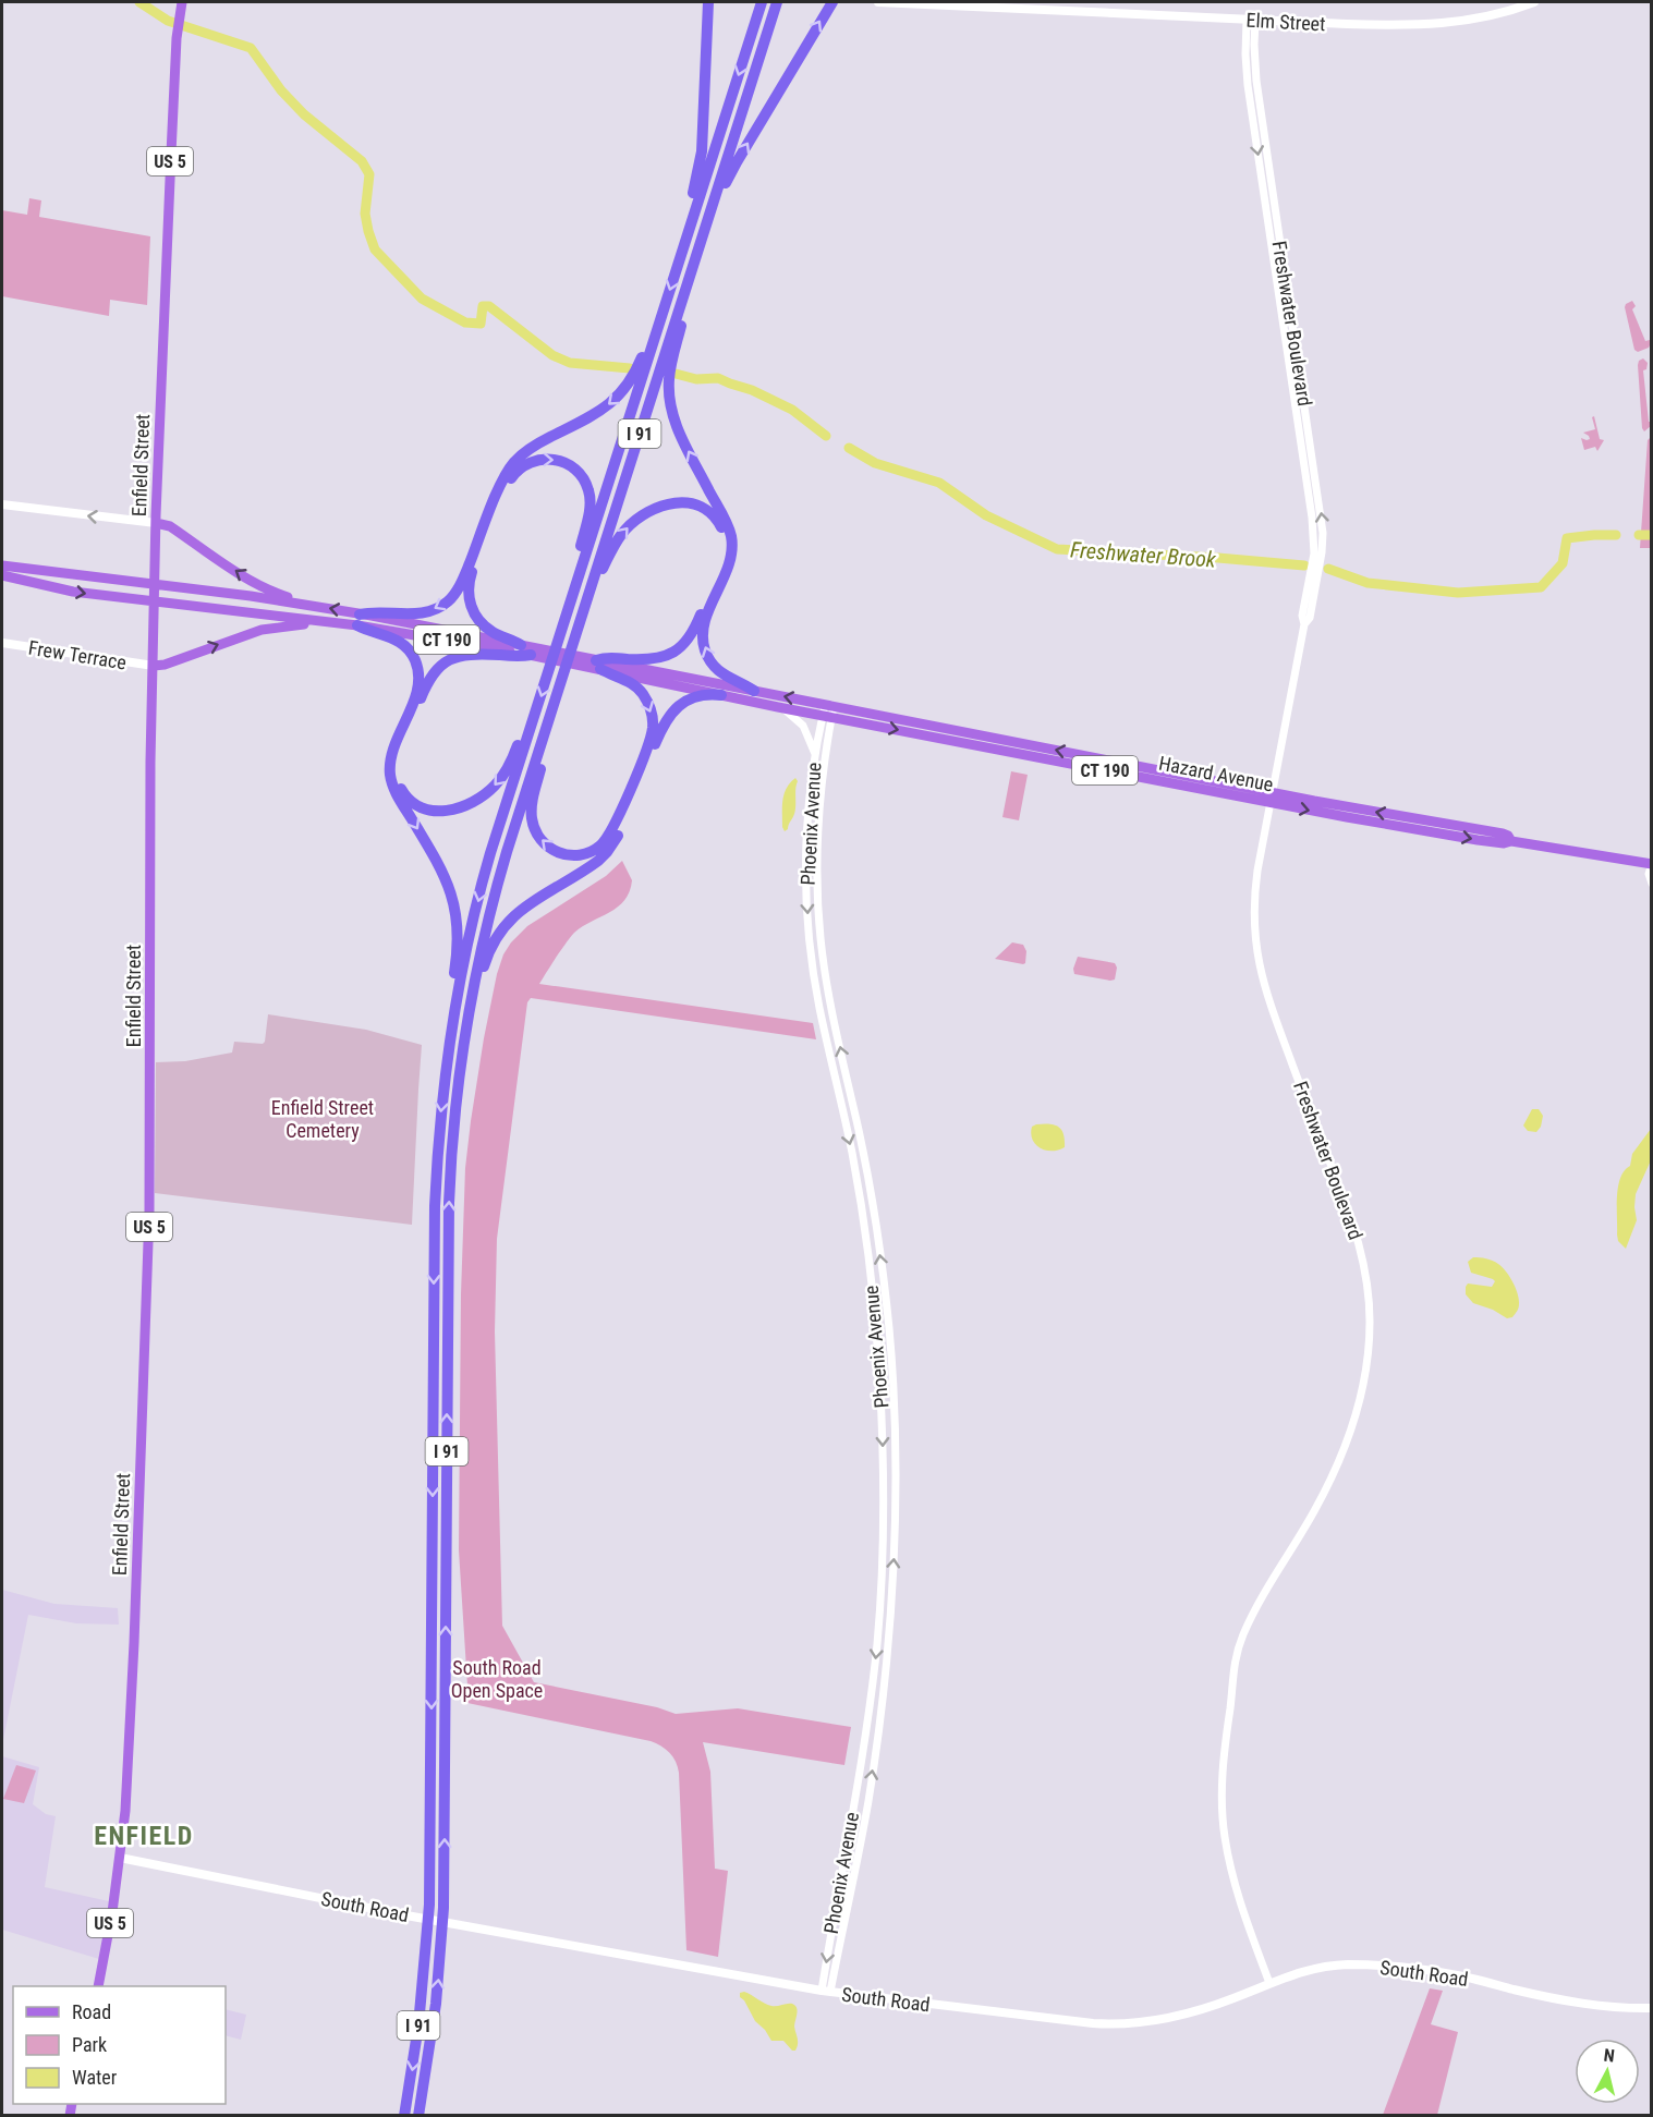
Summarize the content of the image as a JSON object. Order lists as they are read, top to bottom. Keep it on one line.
{"streets":{"highway":["I 91"],"main road":["Elm Street","US 5","Enfield Street","CT 190","Frew Terrace","Hazard Avenue","South Road"],"street":["Freshwater Boulevard","Phoenix Avenue"]},"crossings":[["Elm Street","Freshwater Boulevard"],["Freshwater Boulevard","Hazard Avenue"],["Freshwater Boulevard","South Road"],["Enfield Street","Frew Terrace"],["Enfield Street","South Road"],["CT 190","Hazard Avenue"],["Hazard Avenue","Phoenix Avenue"],["Phoenix Avenue","South Road"]],"districts":["ENFIELD"],"water":["Freshwater Brook"],"parks":["Enfield Street Cemetery","South Road Open Space"],"legend":["Road","Park","Water"],"north":"top"}
